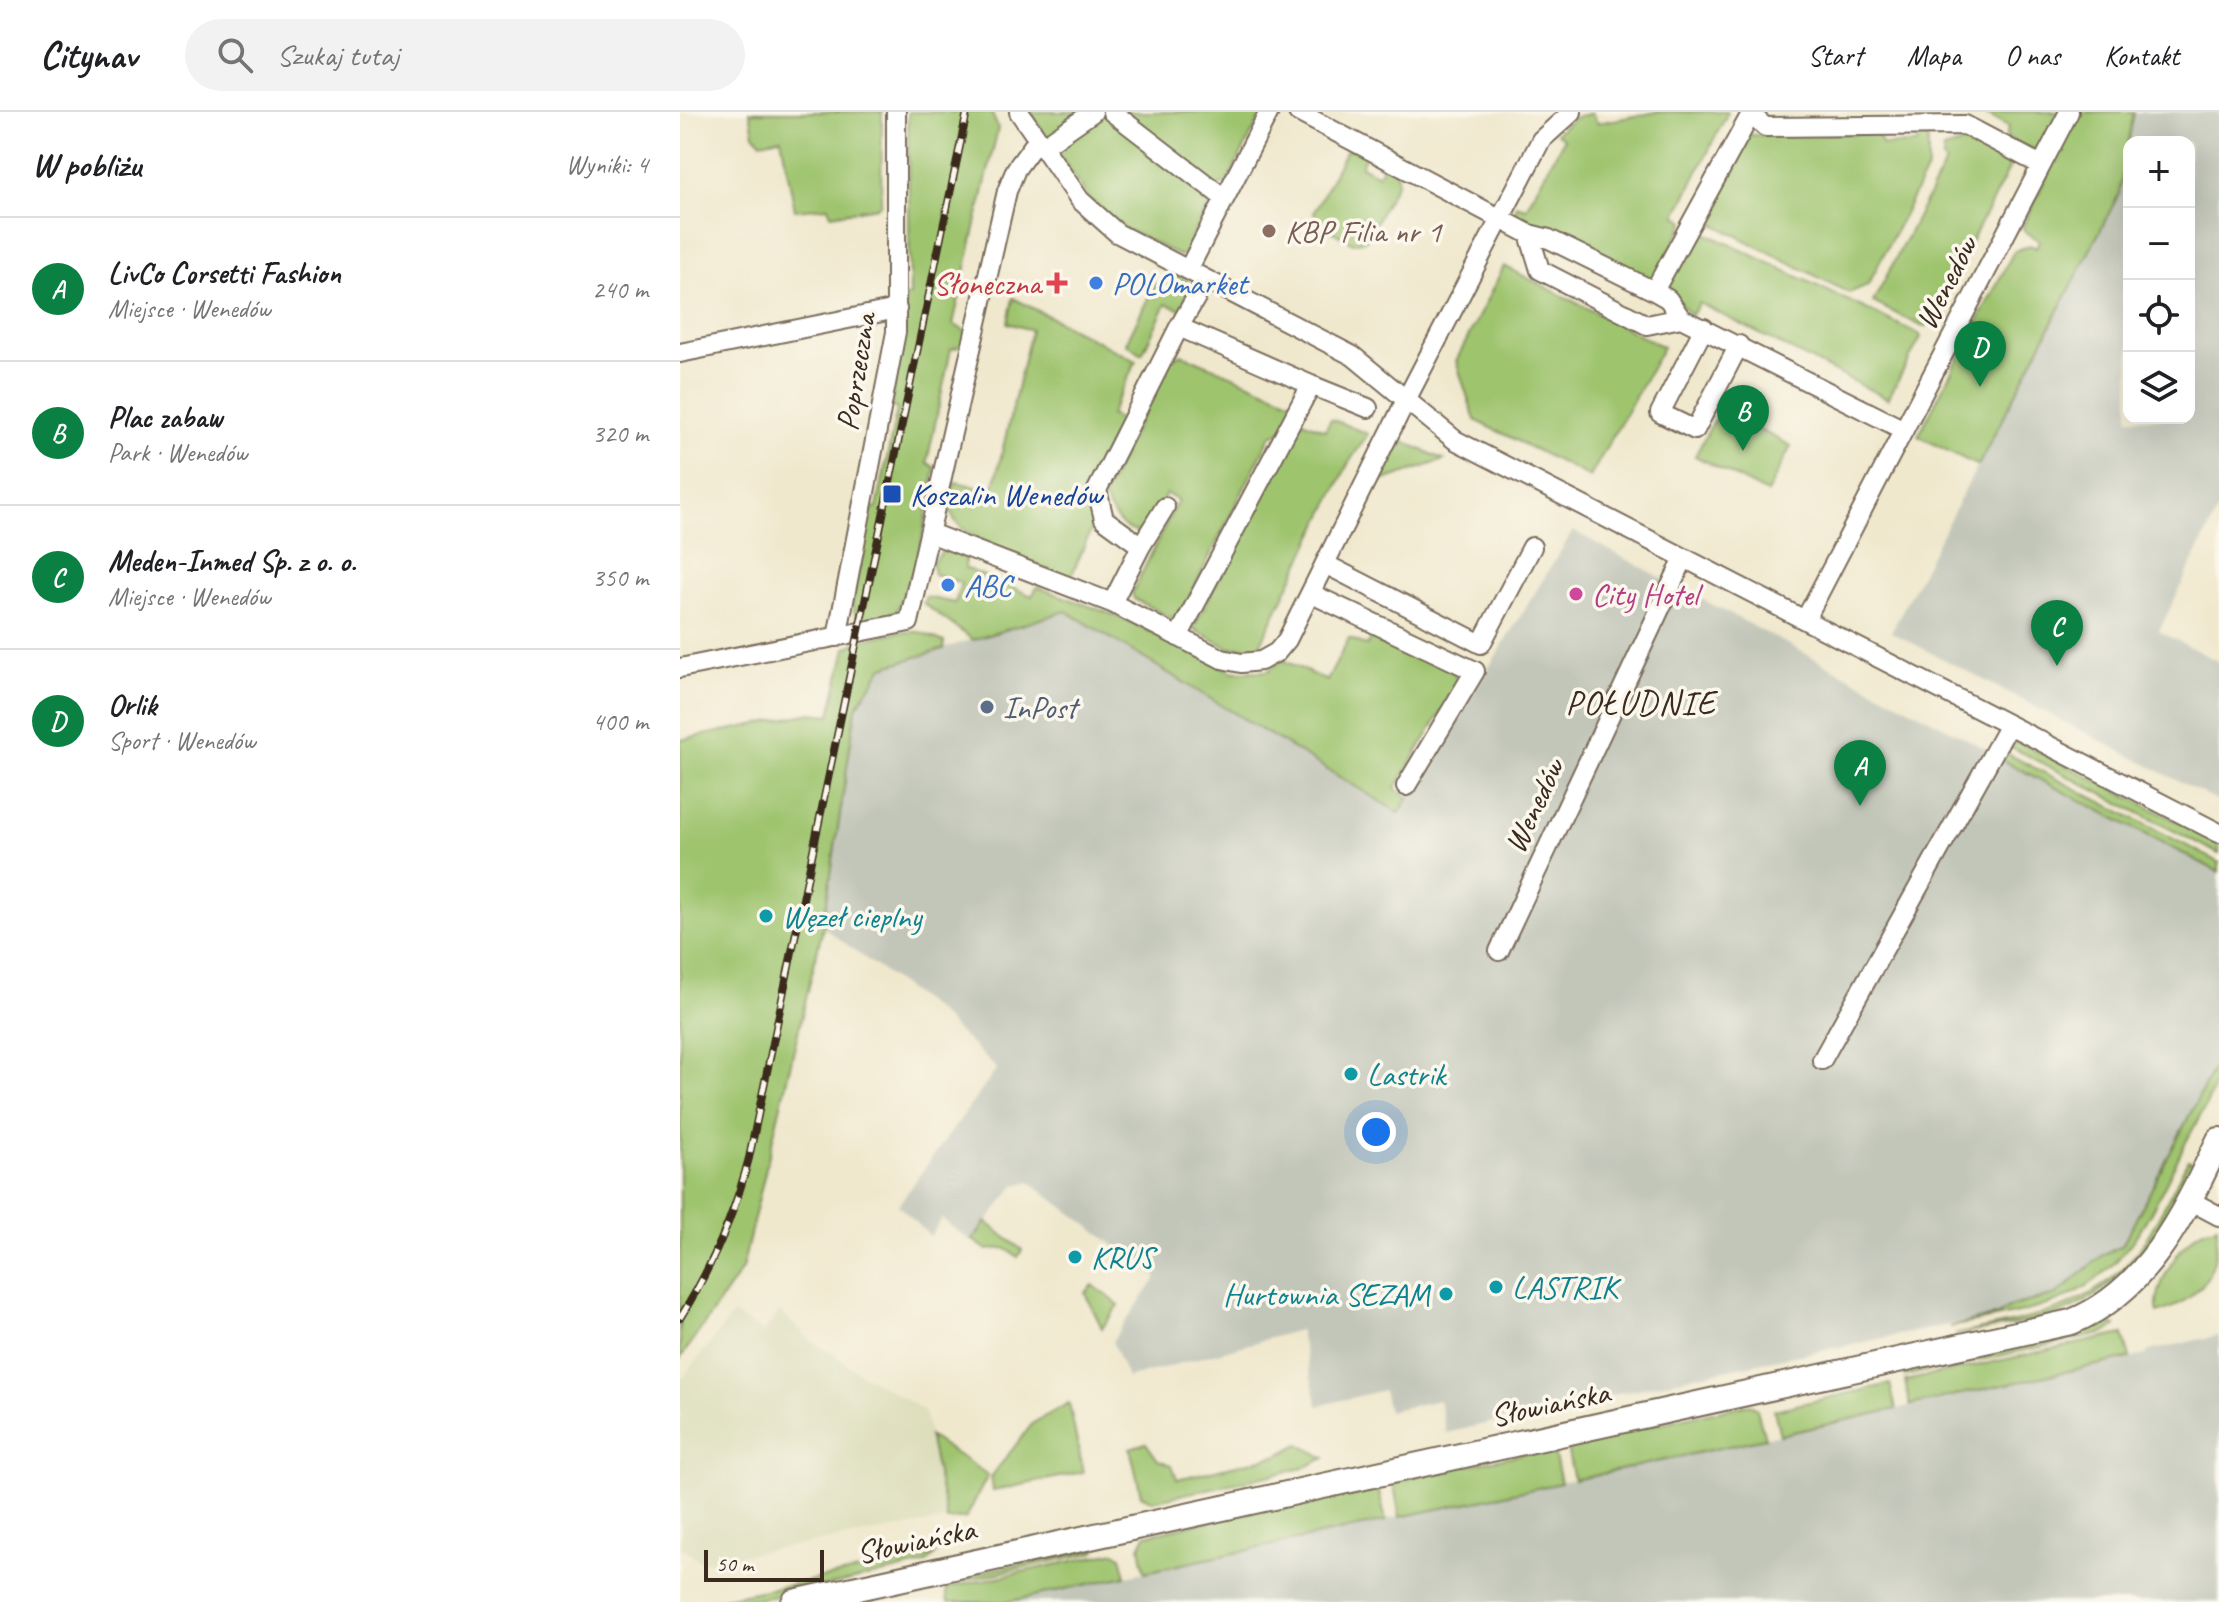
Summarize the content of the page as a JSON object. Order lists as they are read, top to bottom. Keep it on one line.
{"streets":{"main road":["Słowiańska"],"street":["Wenedów","Poprzeczna"]},"districts":["POŁUDNIE"],"places":{"other":["KBP Filia nr 1","POLOmarket","ABC","City Hotel","InPost","Węzeł cieplny","Lastrik","KRUS","LASTRIK","Hurtownia SEZAM"],"health":["Słoneczna"],"transit":["Koszalin Wenedów"]},"scale_bar":"50 m","page":{"header":"Citynav","search":"Szukaj tutaj","nav":["Start","Mapa","O nas","Kontakt"],"heading":["W pobliżu","Wyniki: 4"],"map_buttons":["+","−"],"list":[{"mark":"A","name":"LivCo Corsetti Fashion","note":"Miejsce · Wenedów","value":"240 m"},{"mark":"B","name":"Plac zabaw","note":"Park · Wenedów","value":"320 m"},{"mark":"C","name":"Meden-Inmed Sp. z o. o.","note":"Miejsce · Wenedów","value":"350 m"},{"mark":"D","name":"Orlik","note":"Sport · Wenedów","value":"400 m"}],"pins":["D","B","C","A"],"scale":"50 m"}}
